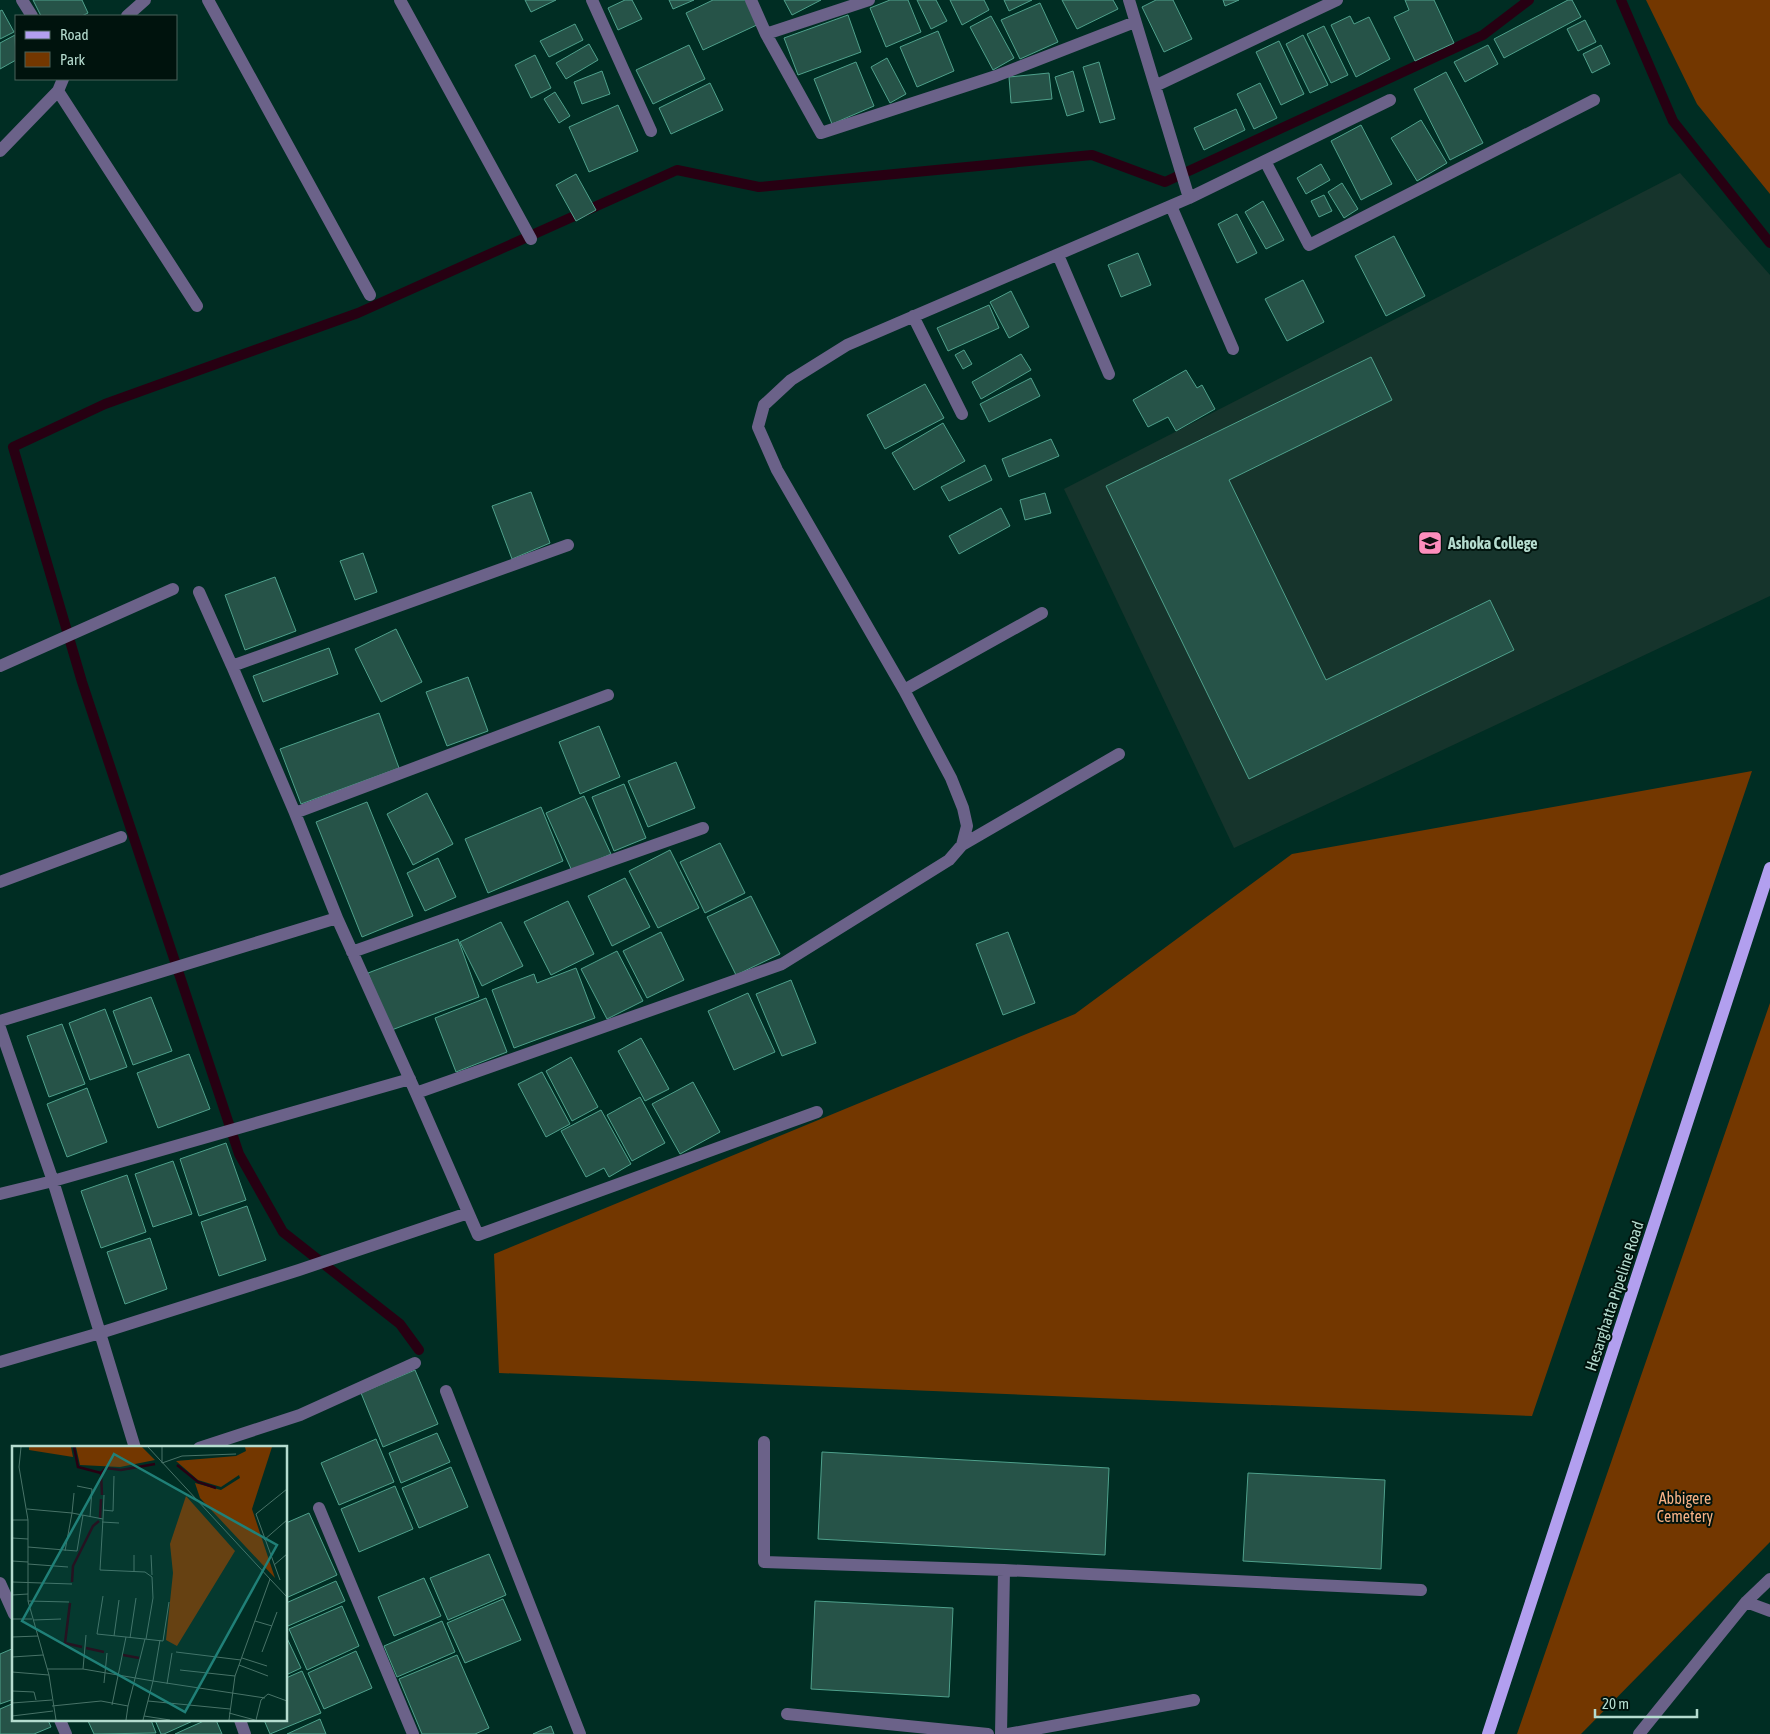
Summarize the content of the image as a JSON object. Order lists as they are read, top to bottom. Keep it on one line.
{"streets":{"main road":["Hesarghatta Pipeline Road"]},"parks":["Abbigere Cemetery"],"places":{"school or university":["Ashoka College"]},"legend":["Road","Park"],"scale_bar":"20 m"}
